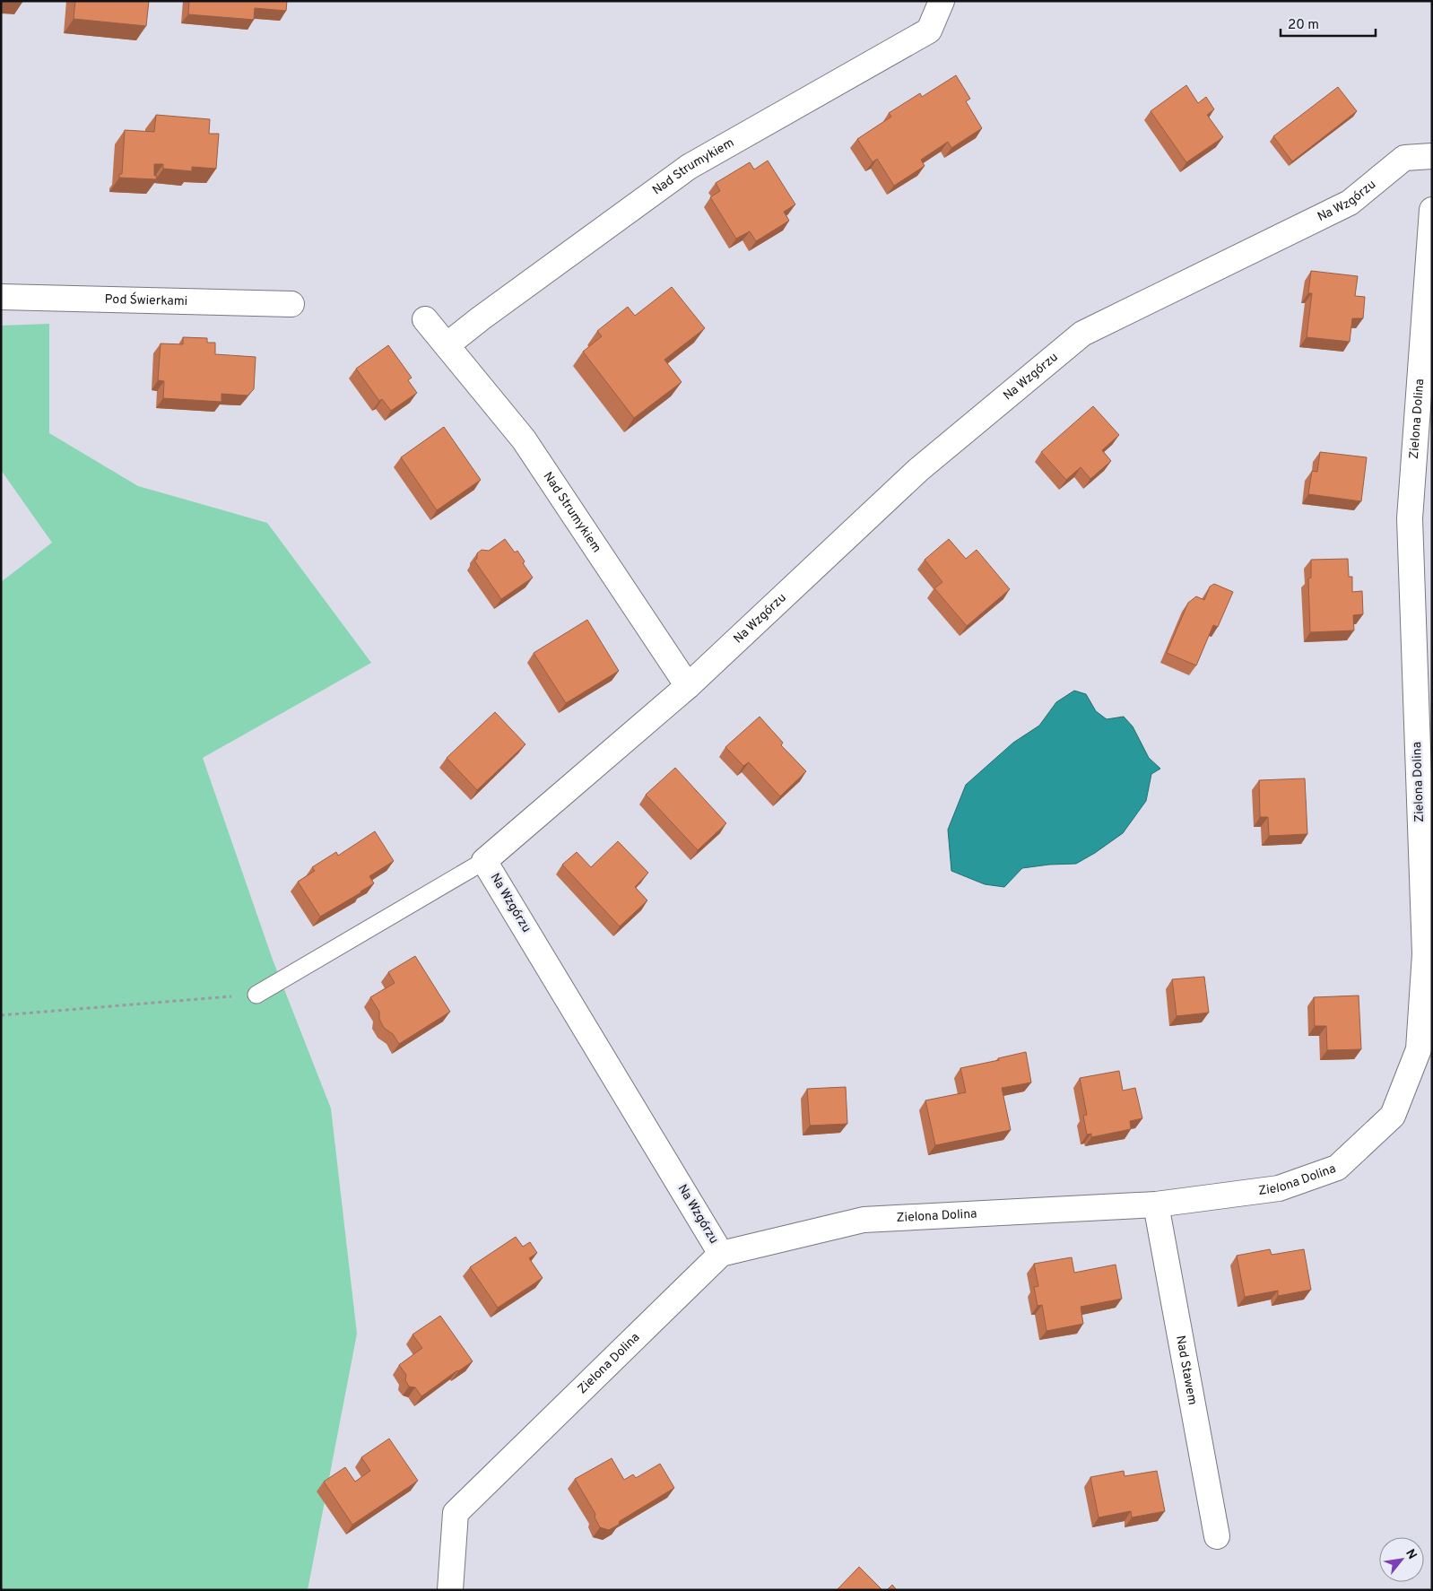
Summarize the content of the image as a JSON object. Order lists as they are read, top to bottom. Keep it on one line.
{"streets":{"street":["Nad Strumykiem","Na Wzgórzu","Pod Świerkami","Zielona Dolina","Nad Stawem"]},"crossings":[["Nad Strumykiem","Na Wzgórzu"],["Na Wzgórzu","Zielona Dolina"],["Zielona Dolina","Nad Stawem"]],"scale_bar":"20 m","north":"top right"}
